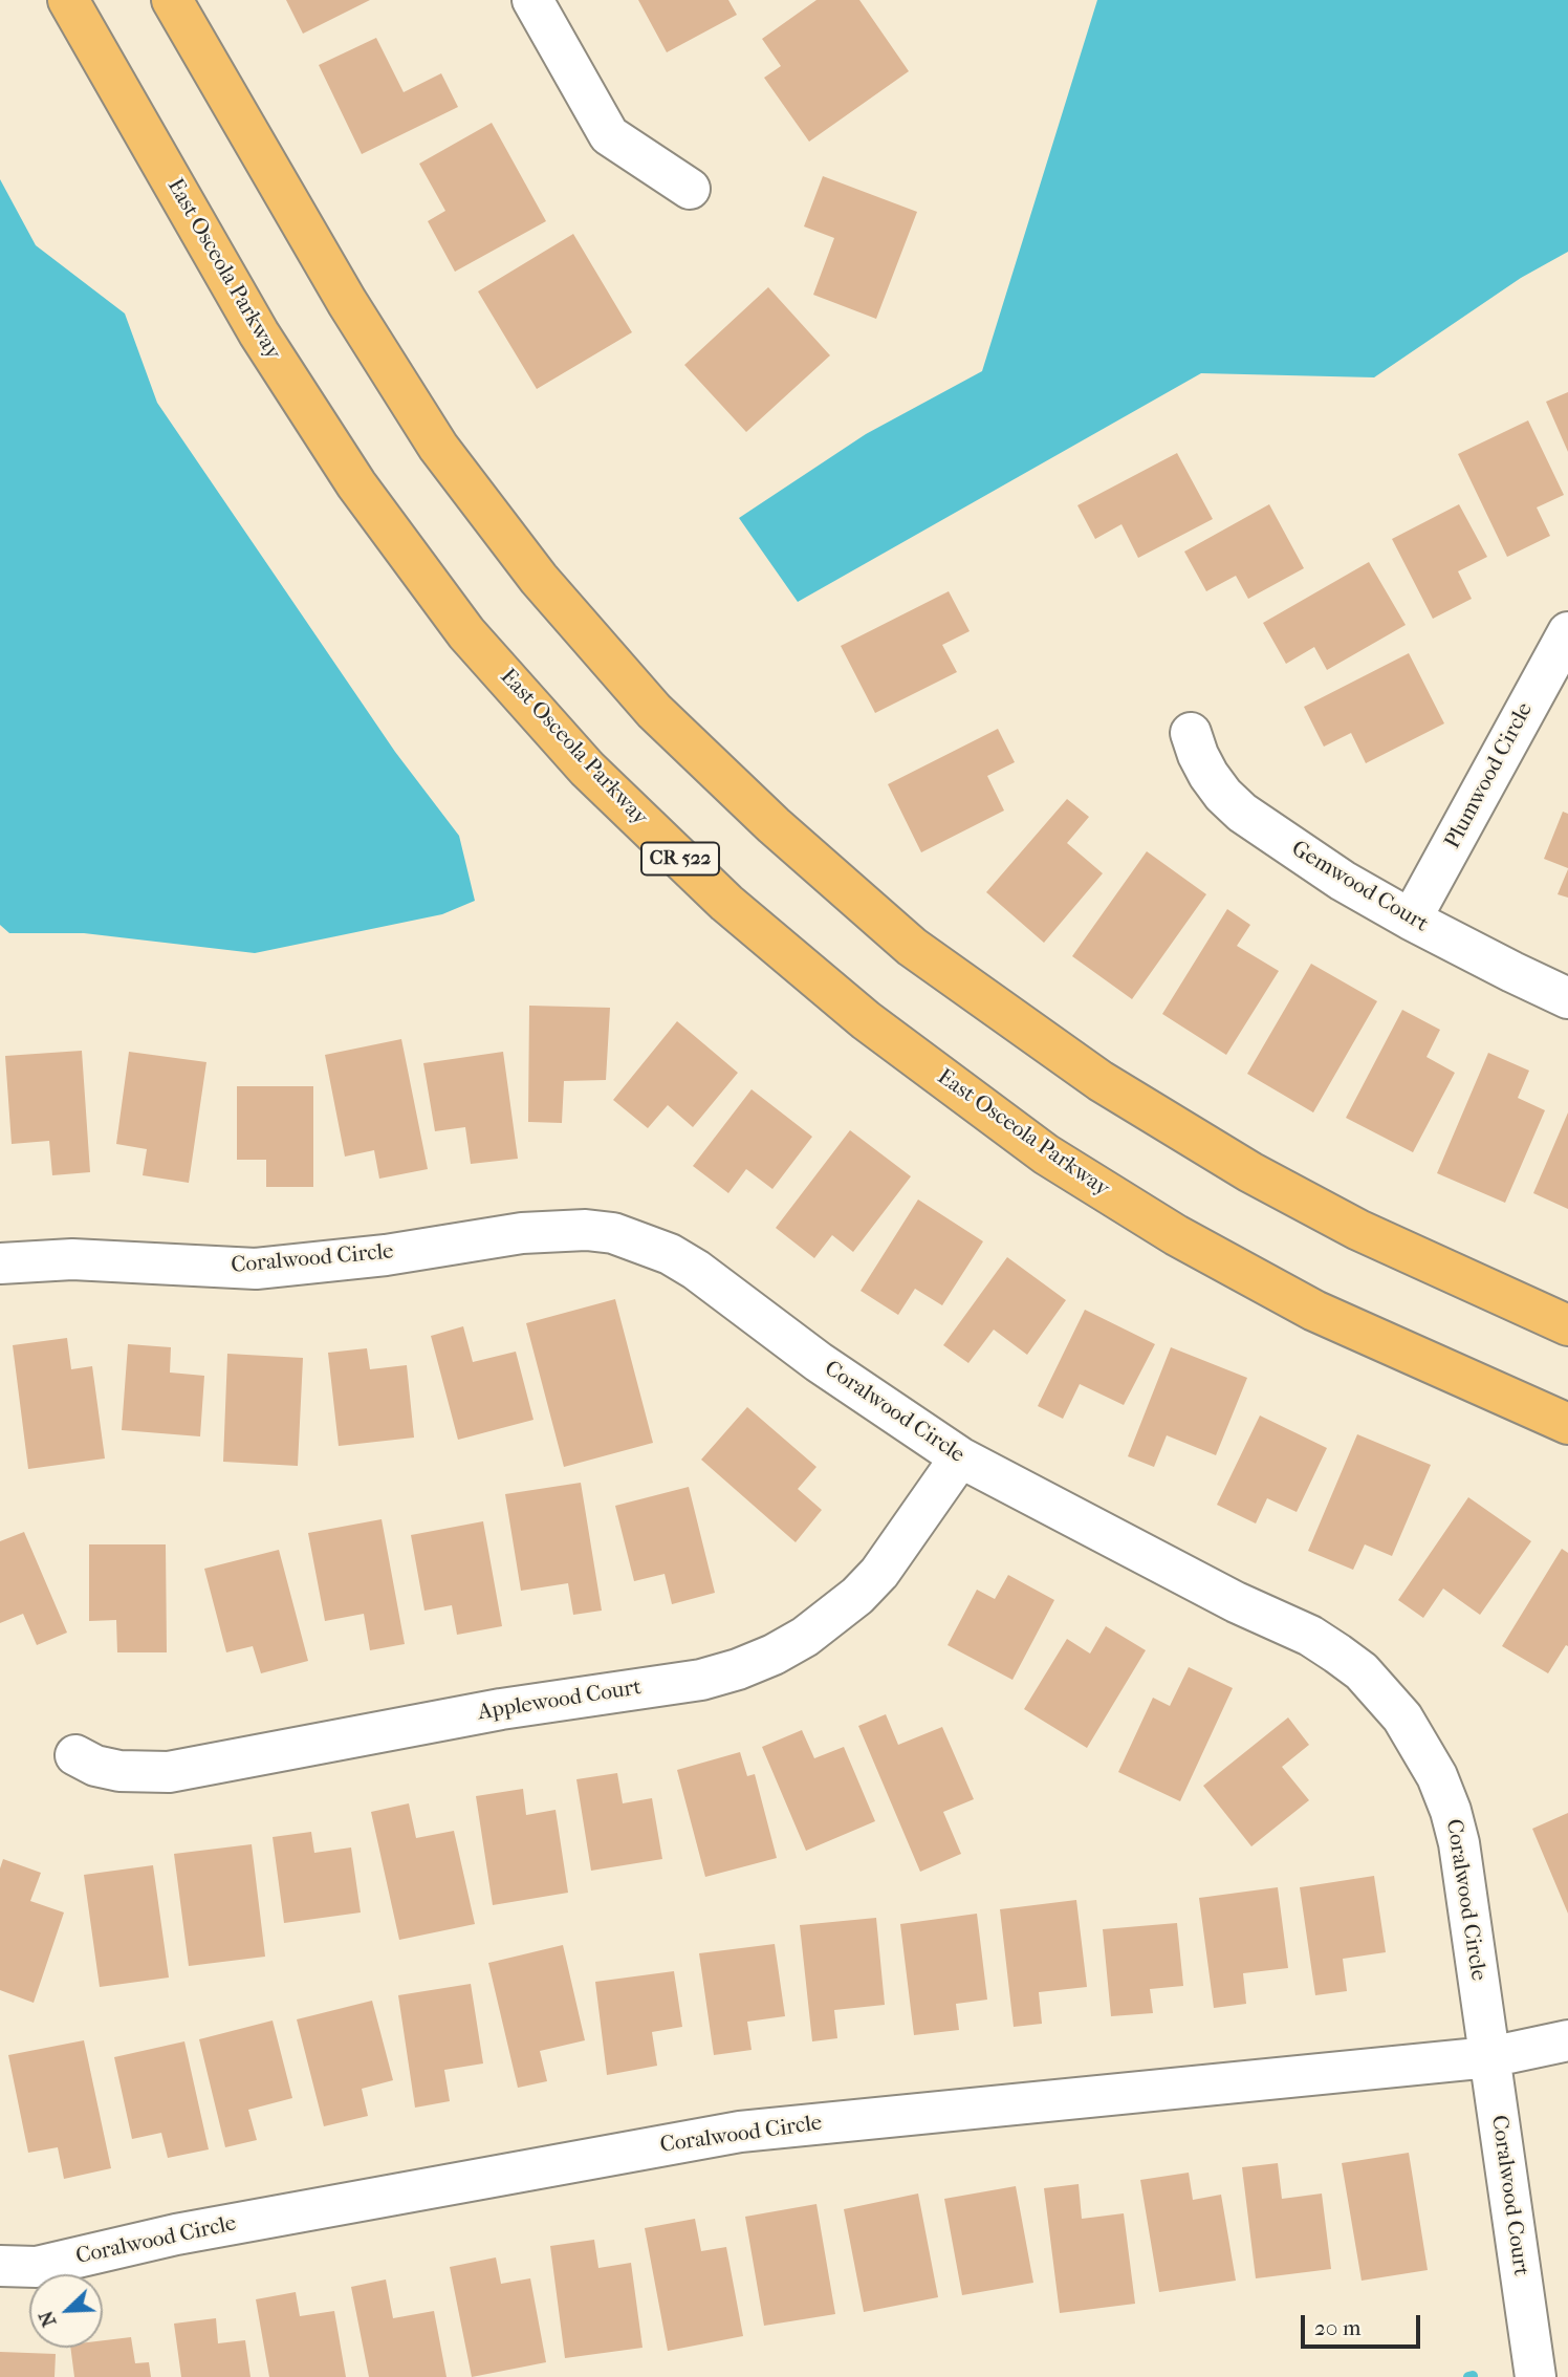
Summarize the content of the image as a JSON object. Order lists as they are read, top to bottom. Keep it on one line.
{"streets":{"main road":["East Osceola Parkway","CR 522"],"street":["Plumwood Circle","Gemwood Court","Coralwood Circle","Applewood Court","Coralwood Court"]},"crossings":[["Plumwood Circle","Gemwood Court"],["Coralwood Circle","Applewood Court"],["Coralwood Circle","Coralwood Court"]],"scale_bar":"20 m","north":"bottom left"}
